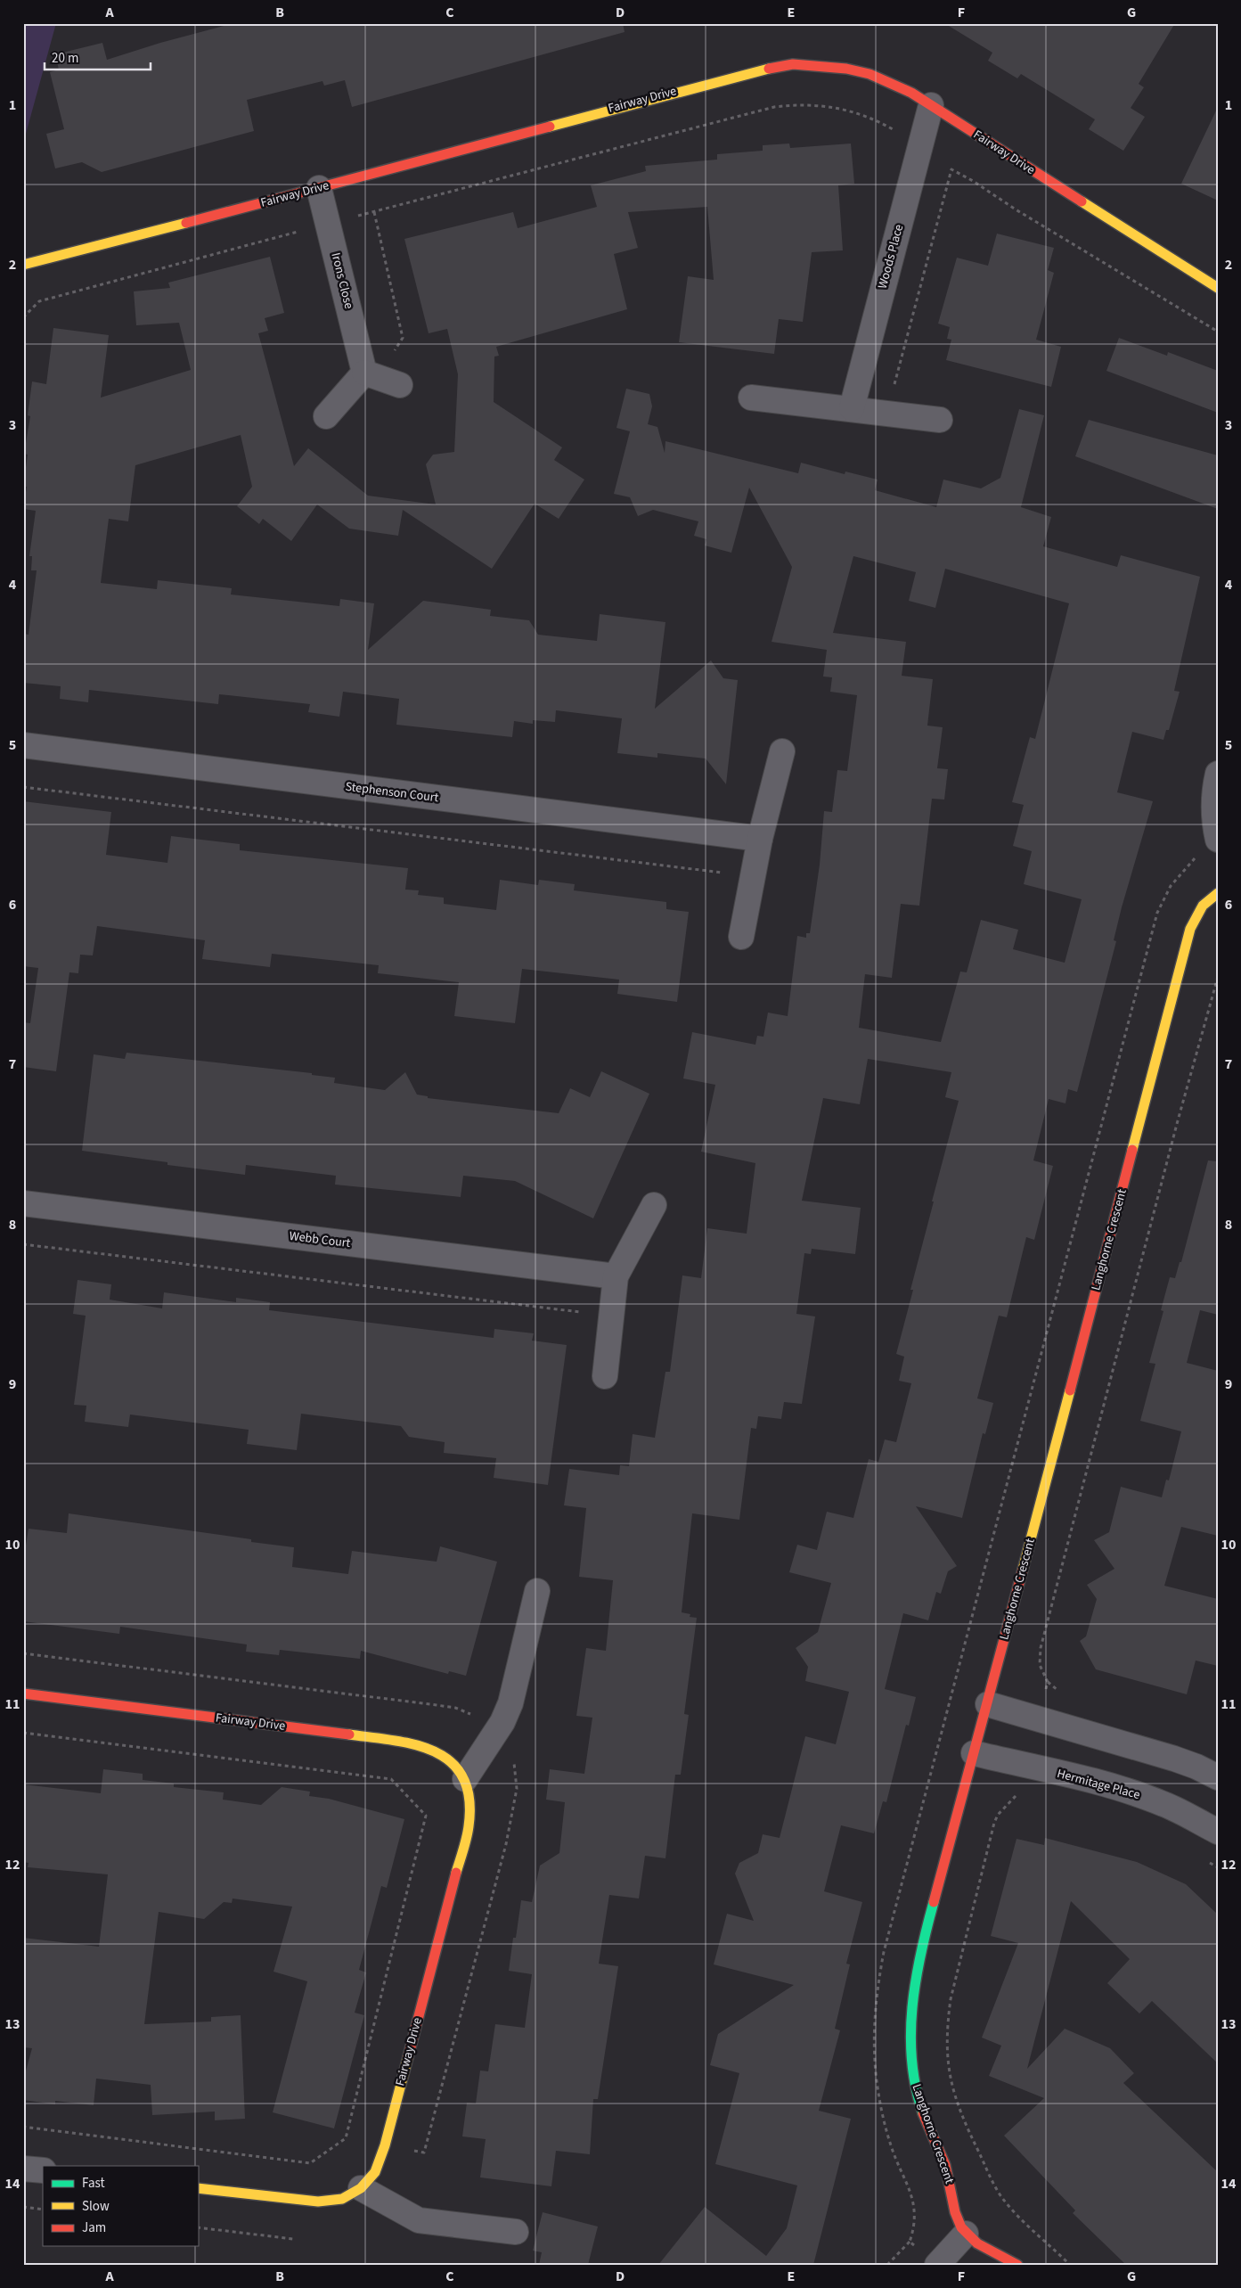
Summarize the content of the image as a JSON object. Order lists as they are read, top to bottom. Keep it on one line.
{"streets":{"street":["Fairway Drive","Woods Place","Irons Close","Stephenson Court","Webb Court","Langhorne Crescent","Hermitage Place"]},"crossings":[["Fairway Drive","Woods Place"],["Fairway Drive","Irons Close"],["Langhorne Crescent","Hermitage Place"]],"legend":["Fast","Slow","Jam"],"scale_bar":"20 m","grid":{"columns":["A","B","C","D","E","F","G"],"rows":["1","2","3","4","5","6","7","8","9","10","11","12","13","14"]}}
